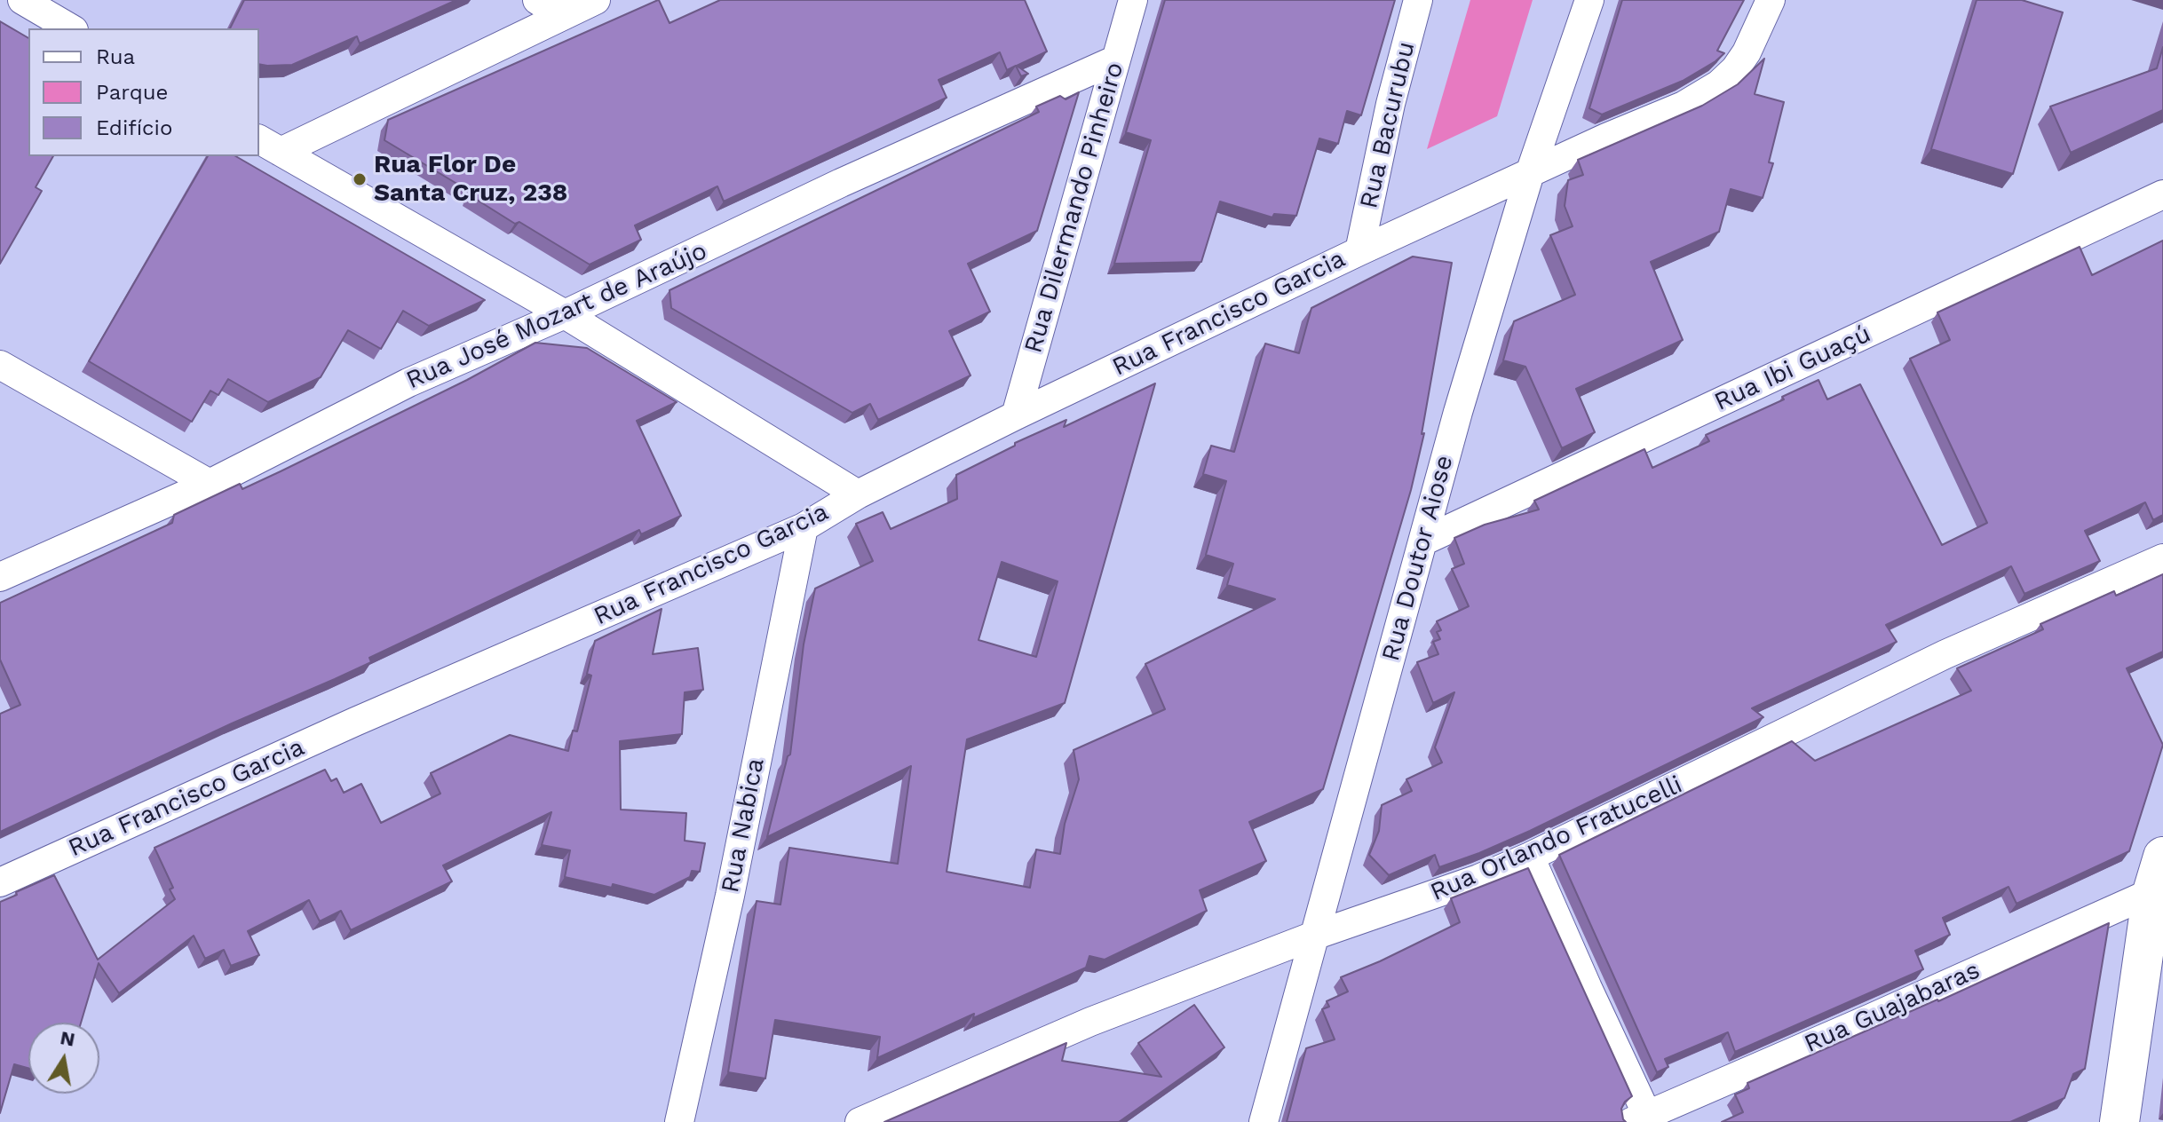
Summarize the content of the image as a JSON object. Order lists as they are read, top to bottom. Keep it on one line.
{"streets":{"street":["Rua Bacurubu","Rua Dilermando Pinheiro","Rua Francisco Garcia","Rua José Mozart de Araújo","Rua Ibi Guaçú","Rua Doutor Aiose","Rua Nabica","Rua Orlando Fratucelli","Rua Guajabaras"]},"crossings":[["Rua Bacurubu","Rua Francisco Garcia"],["Rua Dilermando Pinheiro","Rua Francisco Garcia"],["Rua Dilermando Pinheiro","Rua José Mozart de Araújo"],["Rua Francisco Garcia","Rua Doutor Aiose"],["Rua Francisco Garcia","Rua Nabica"],["Rua Ibi Guaçú","Rua Doutor Aiose"],["Rua Doutor Aiose","Rua Orlando Fratucelli"]],"places":["Rua Flor De Santa Cruz, 238"],"legend":["Rua","Parque","Edifício"],"north":"top"}
